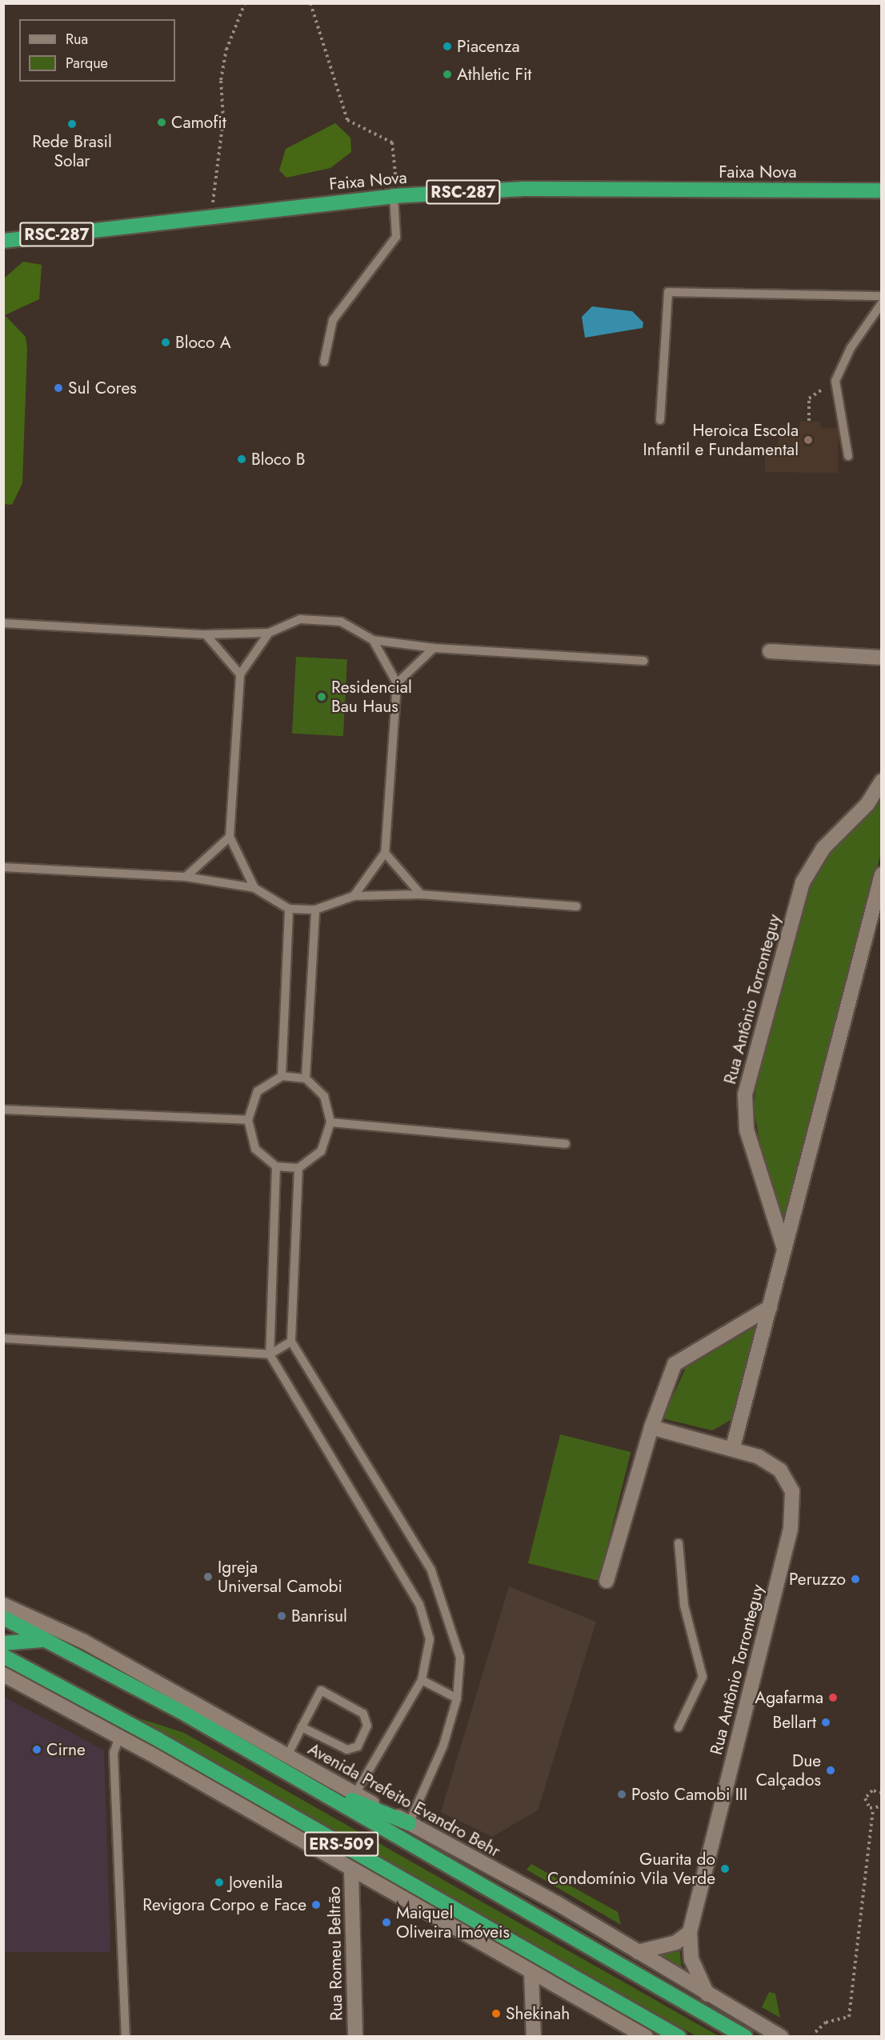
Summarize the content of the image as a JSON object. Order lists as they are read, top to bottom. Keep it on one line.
{"streets":{"highway":["Faixa Nova","RSC-287","Avenida Prefeito Evandro Behr","ERS-509"],"street":["Rua Antônio Torronteguy","Rua Romeu Beltrão"]},"crossings":[["Rua Antônio Torronteguy","Avenida Prefeito Evandro Behr"],["Avenida Prefeito Evandro Behr","ERS-509"],["ERS-509","Rua Romeu Beltrão"]],"places":["Piacenza","Athletic Fit","Camofit","Rede Brasil Solar","Bloco A","Sul Cores","Heroica Escola Infantil e Fundamental","Bloco B","Residencial Bau Haus","Igreja Universal Camobi","Peruzzo","Banrisul","Agafarma","Bellart","Cirne","Due Calçados","Posto Camobi III","Guarita do Condomínio Vila Verde","Jovenila","Revigora Corpo e Face","Maiquel Oliveira Imóveis","Shekinah"],"legend":["Rua","Parque"]}
